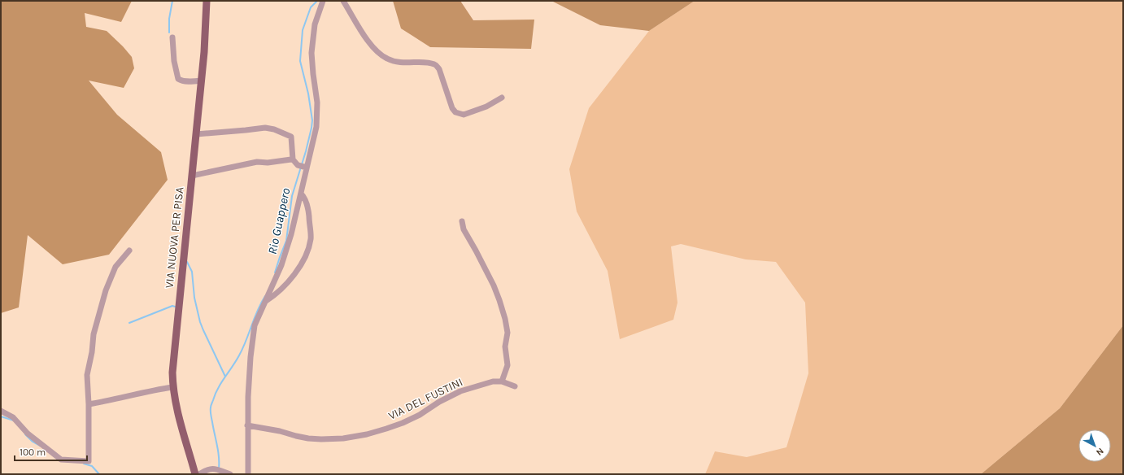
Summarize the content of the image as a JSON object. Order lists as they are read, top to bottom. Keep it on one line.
{"streets":{"main road":["VIA NUOVA PER PISA"],"street":["VIA DEL FUSTINI"]},"water":["Rio Guappero"],"scale_bar":"100 m","north":"bottom right"}
